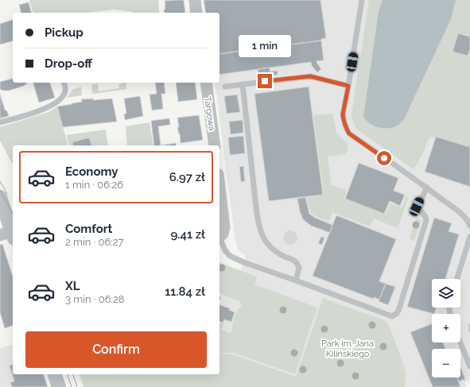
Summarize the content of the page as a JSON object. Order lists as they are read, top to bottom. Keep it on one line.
{"streets":{"street":["Targowa"]},"parks":["Park im. Jana Kilińskiego"],"page":{"banner":["Pickup","Drop-off"],"bubble":"1 min","list":[{"name":"Economy","note":"1 min · 06:26","value":"6.97 zł"},{"name":"Comfort","note":"2 min · 06:27","value":"9.41 zł"},{"name":"XL","note":"3 min · 06:28","value":"11.84 zł"}],"map_buttons":["+","−"],"buttons":"Confirm"}}
